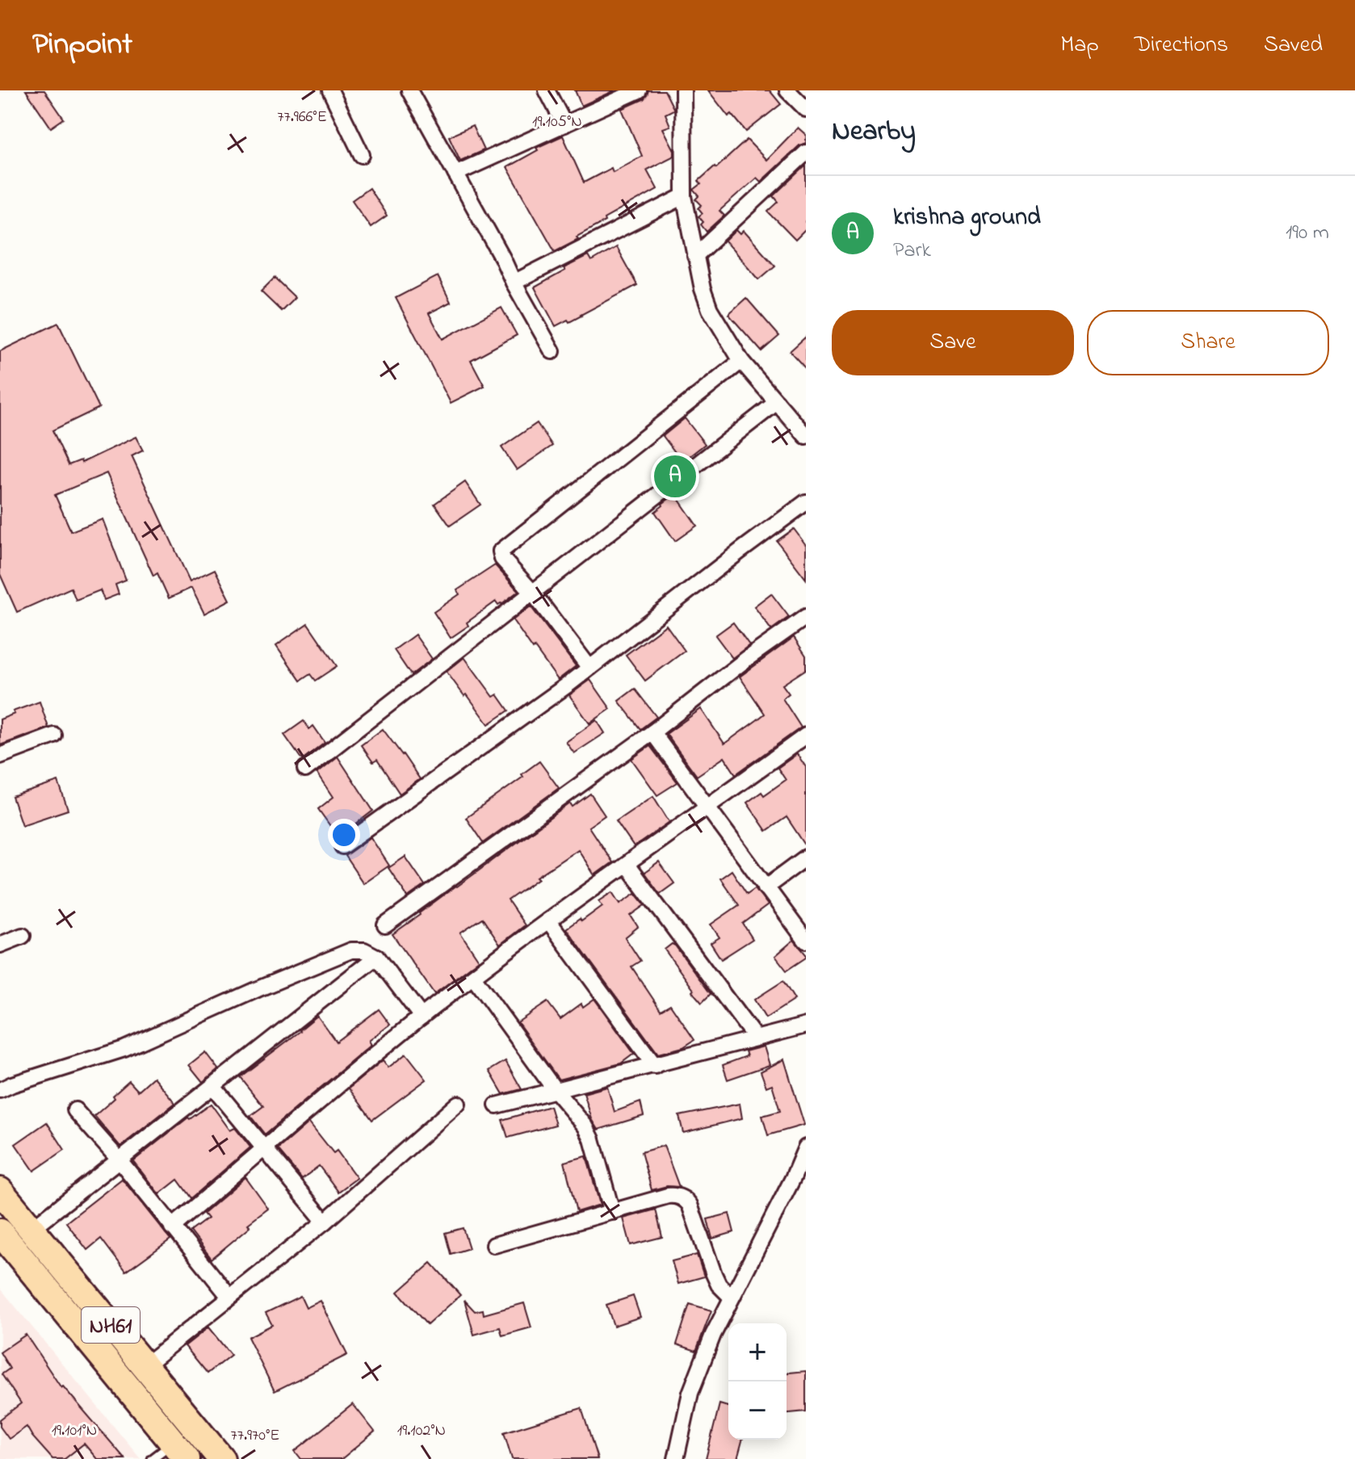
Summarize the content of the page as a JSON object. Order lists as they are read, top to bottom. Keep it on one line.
{"streets":{"highway":["NH61"]},"page":{"header":"Pinpoint","nav":["Map","Directions","Saved"],"heading":"Nearby","list":[{"mark":"A","name":"krishna ground","note":"Park","value":"190 m"}],"buttons":["Save","Share"],"pins":"A","map_buttons":["+","−"]},"coordinates":["77.966°E","19.105°N","19.101°N","19.102°N","77.970°E"]}
